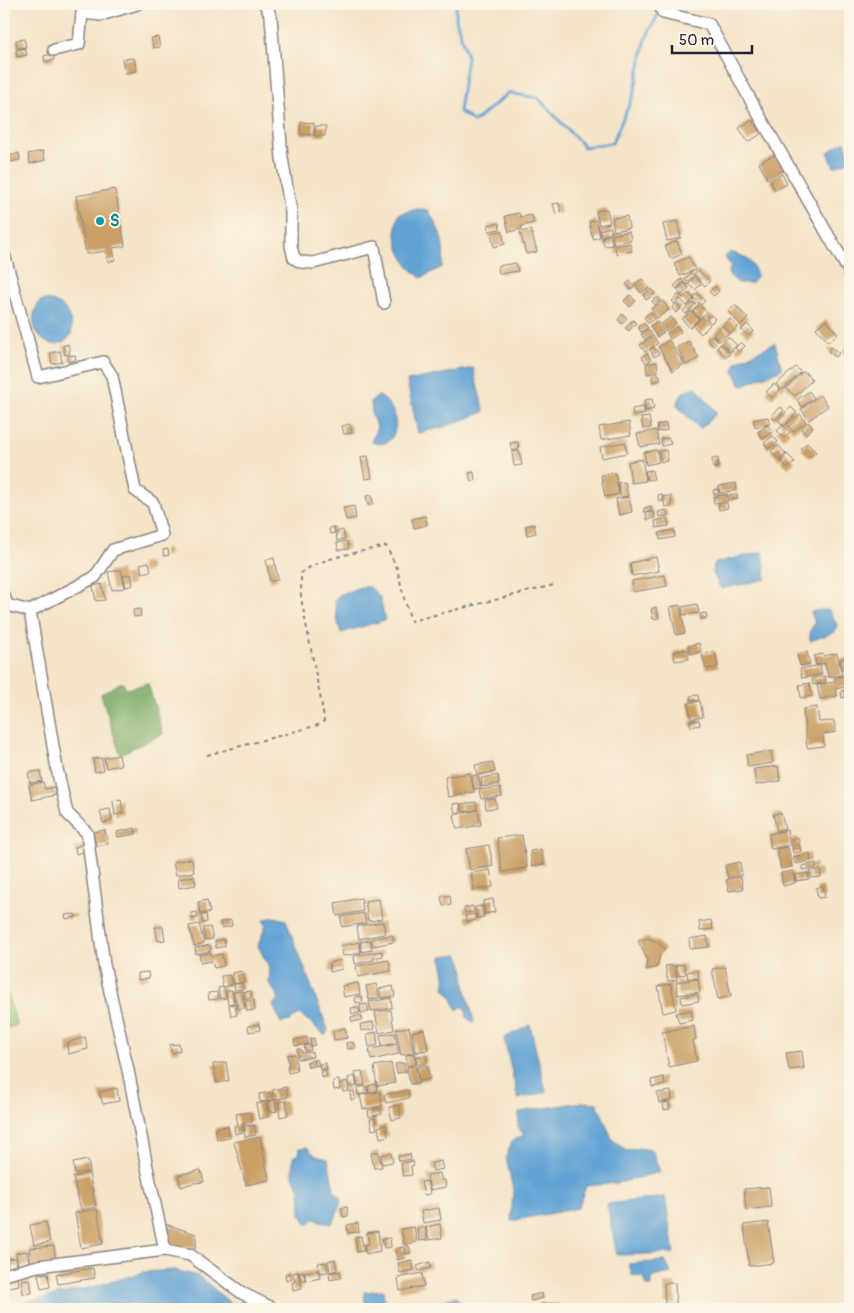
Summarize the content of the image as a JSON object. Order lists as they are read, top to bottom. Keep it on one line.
{"places":["S"],"scale_bar":"50 m"}
